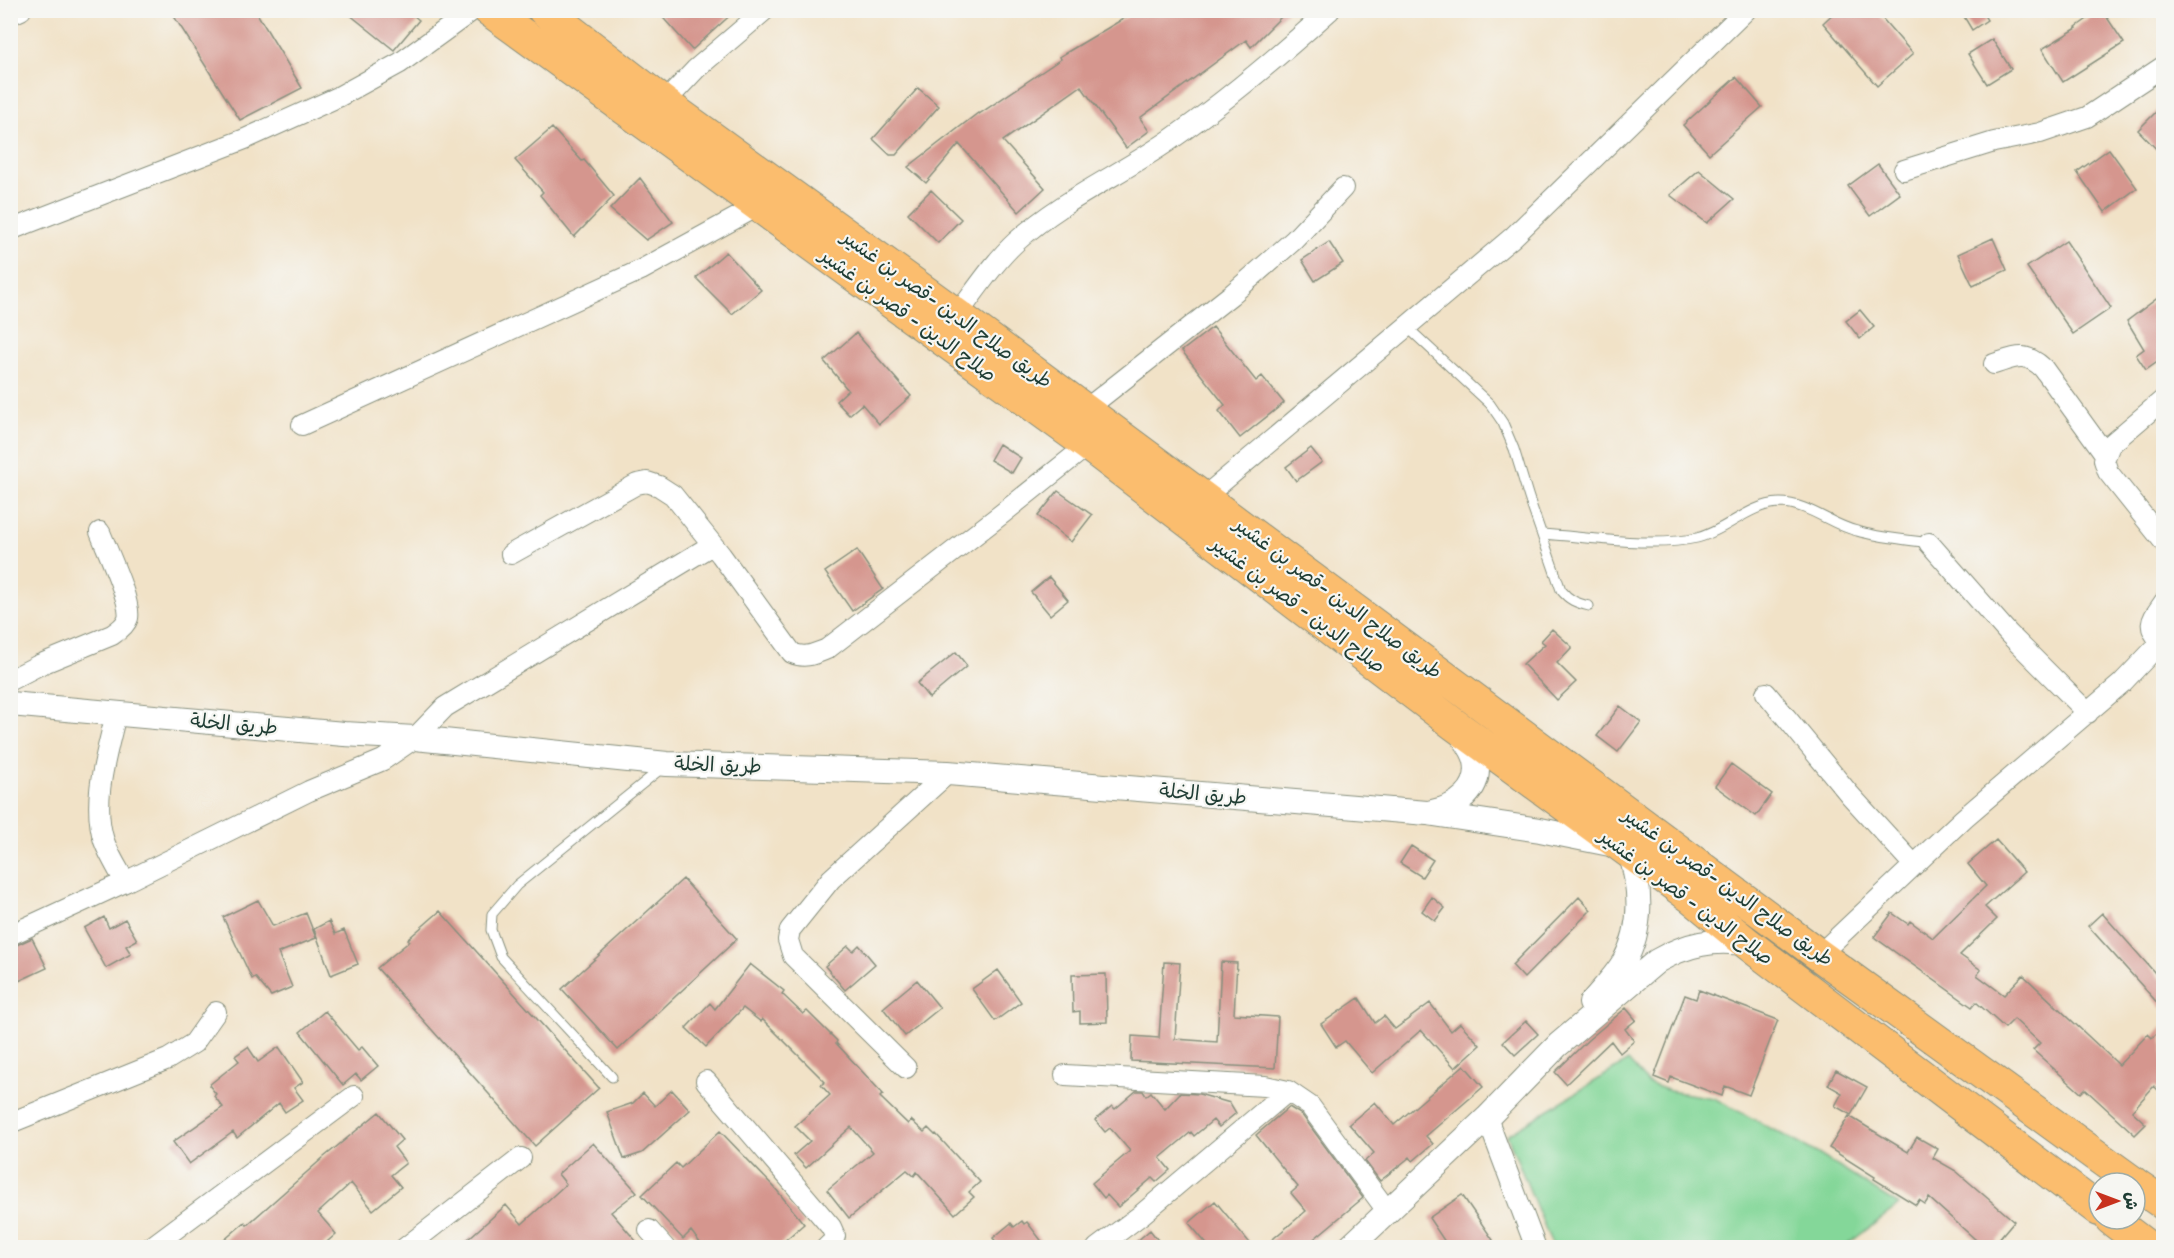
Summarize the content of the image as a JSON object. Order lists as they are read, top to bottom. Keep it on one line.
{"streets":{"highway":["طريق صلاح الدين -قصر بن غشير","صلاح الدين - قصر بن غشير"],"street":["طريق الخلة"]},"crossings":[["صلاح الدين - قصر بن غشير","طريق الخلة"]],"north":"right"}
